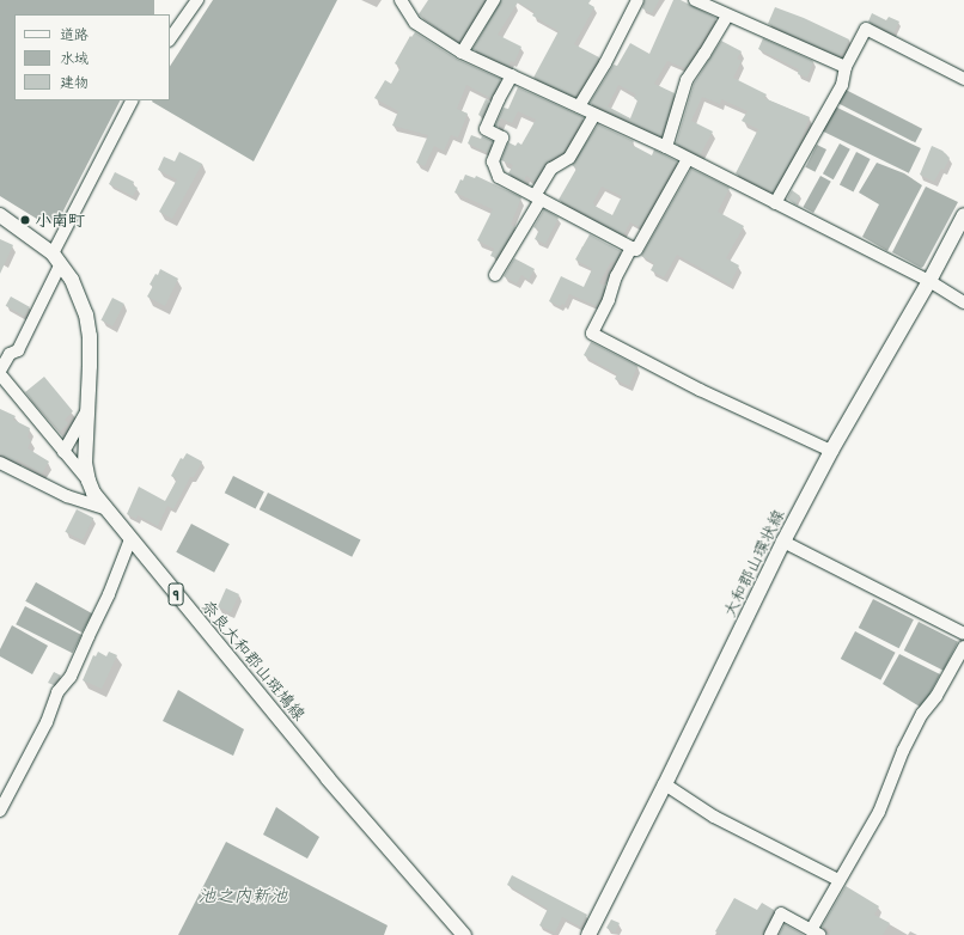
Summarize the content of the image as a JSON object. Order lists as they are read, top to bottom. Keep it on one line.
{"streets":{"main road":["大和郡山環状線","9","奈良大和郡山斑鳩線"]},"water":["池之内新池"],"places":["小南町"],"legend":["道路","水域","建物"]}
